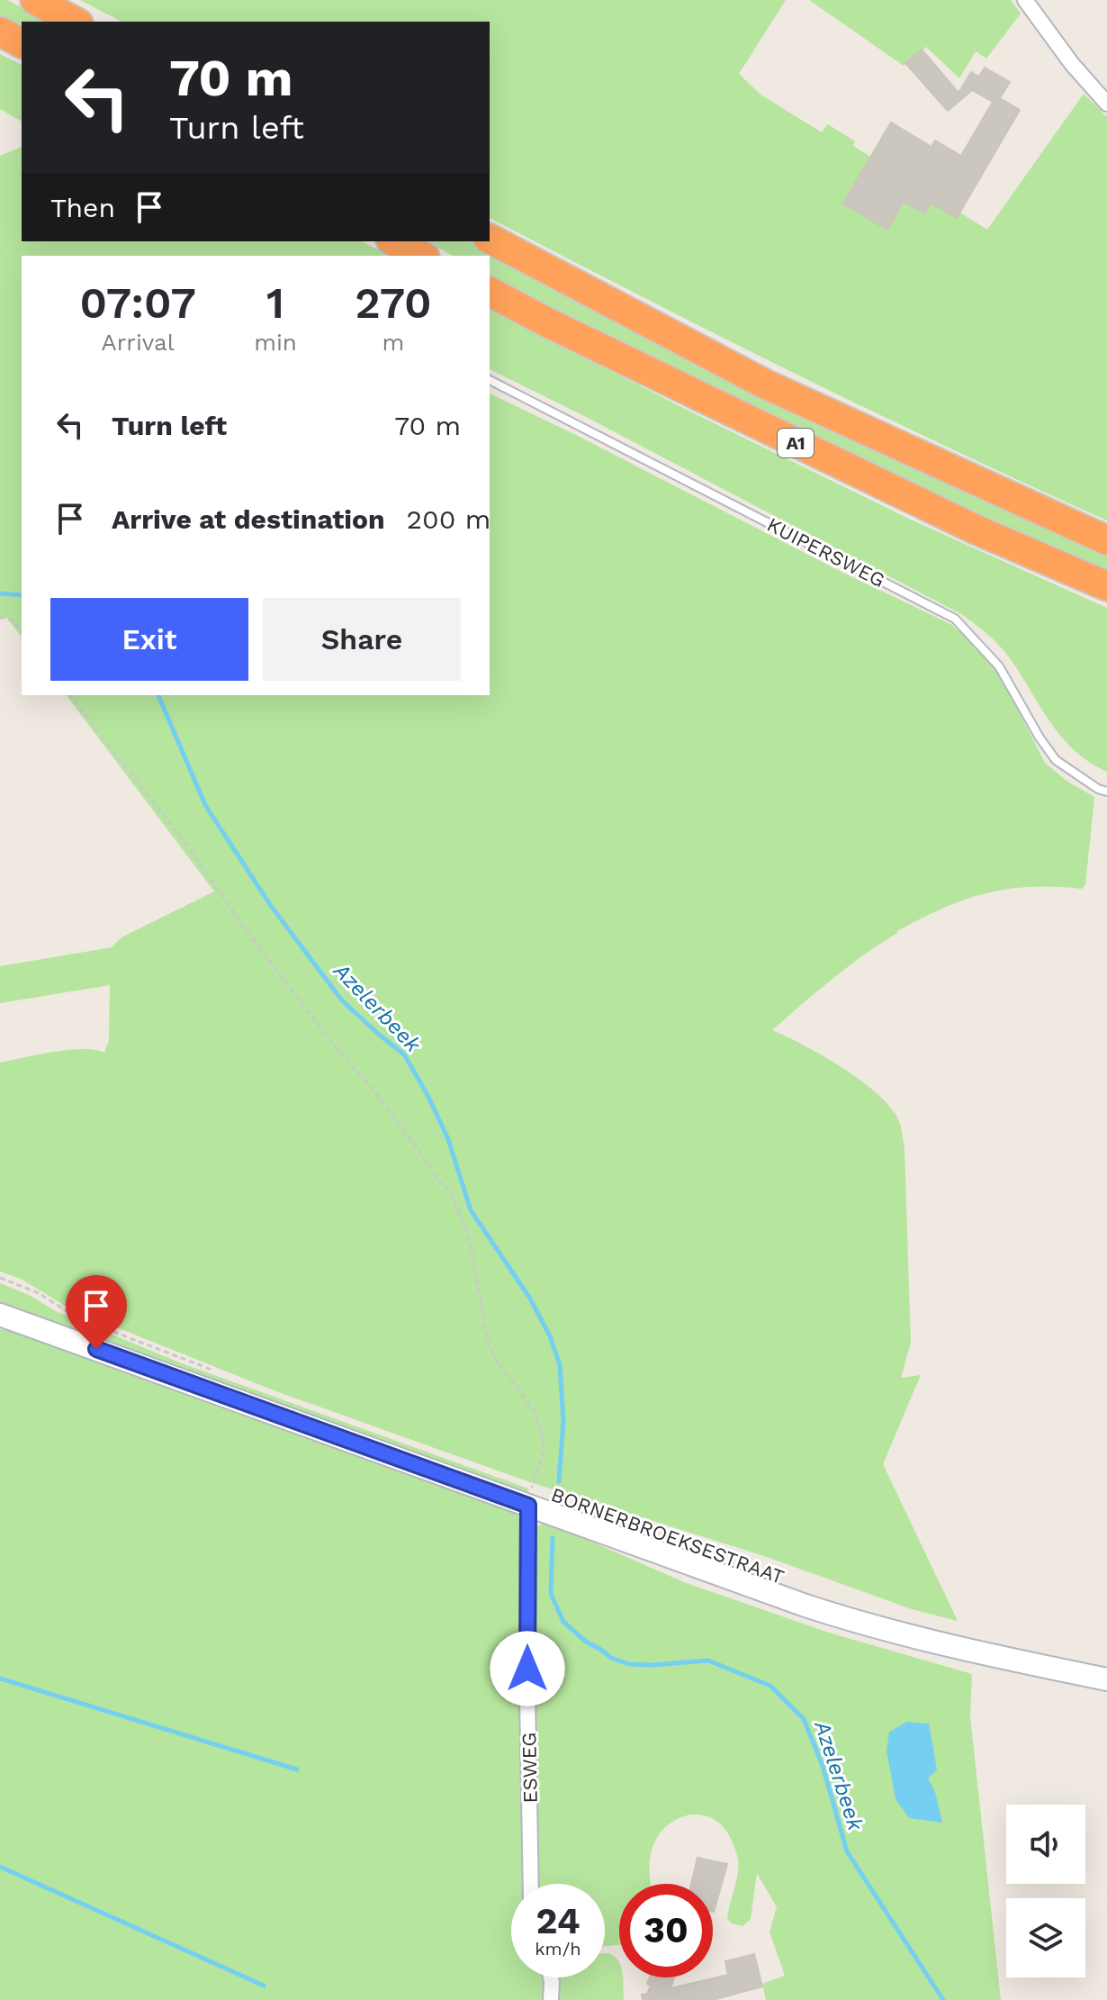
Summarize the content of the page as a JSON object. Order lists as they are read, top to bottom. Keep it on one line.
{"streets":{"highway":["A1"],"main road":["BORNERBROEKSESTRAAT"],"street":["ESWEG"],"lane":["KUIPERSWEG"]},"crossings":[["BORNERBROEKSESTRAAT","ESWEG"]],"water":["Azelerbeek"],"page":{"turn":["70 m","Turn left"],"then":"Then","eta":["07:07","Arrival","1","min","270","m"],"list":[{"name":"Turn left","value":"70 m"},{"name":"Arrive at destination","value":"200 m"}],"buttons":["Exit","Share"],"speed":"24 km/h","limit":"30"}}
